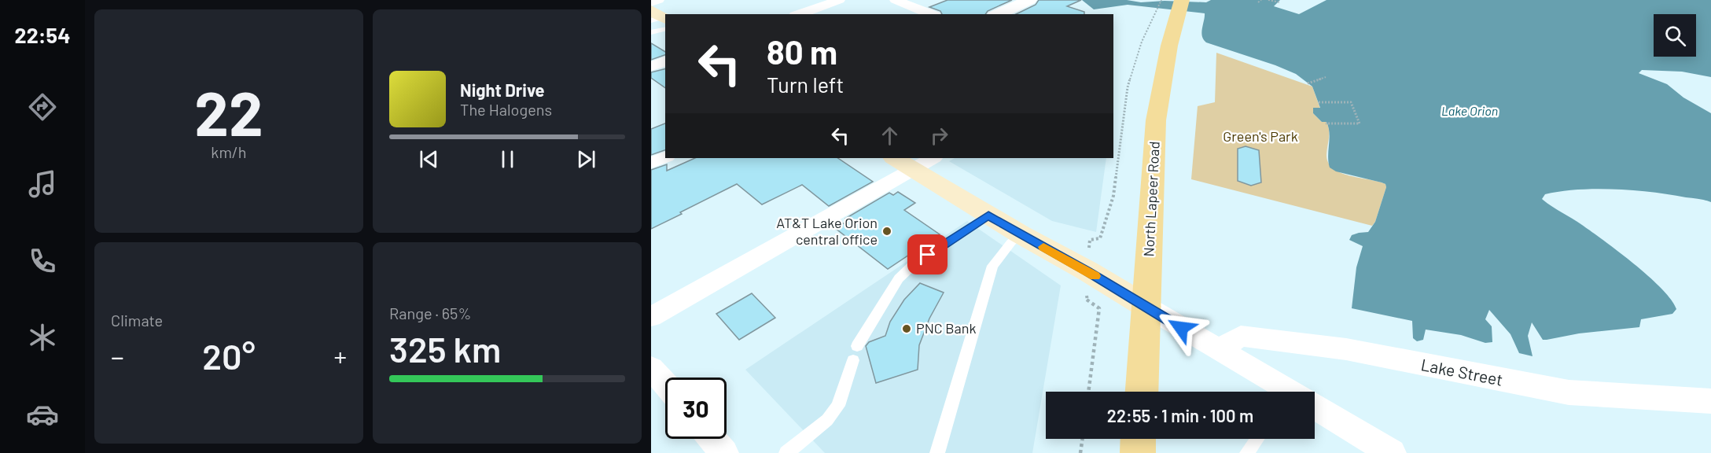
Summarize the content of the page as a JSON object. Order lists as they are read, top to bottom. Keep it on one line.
{"streets":{"main road":["North Lapeer Road"],"street":["Lake Street"]},"water":["Lake Orion"],"parks":["Green's Park"],"places":["AT&T Lake Orion central office","PNC Bank"],"page":{"tabs":"22:54","tile":[["22","km/h"],"Climate",["Range · 65%","325 km"]],"turn":["80 m","Turn left"],"song":["Night Drive","The Halogens"],"heat":["−","20°","+"],"limit":"30","trip":"22:55 · 1 min · 100 m"}}
